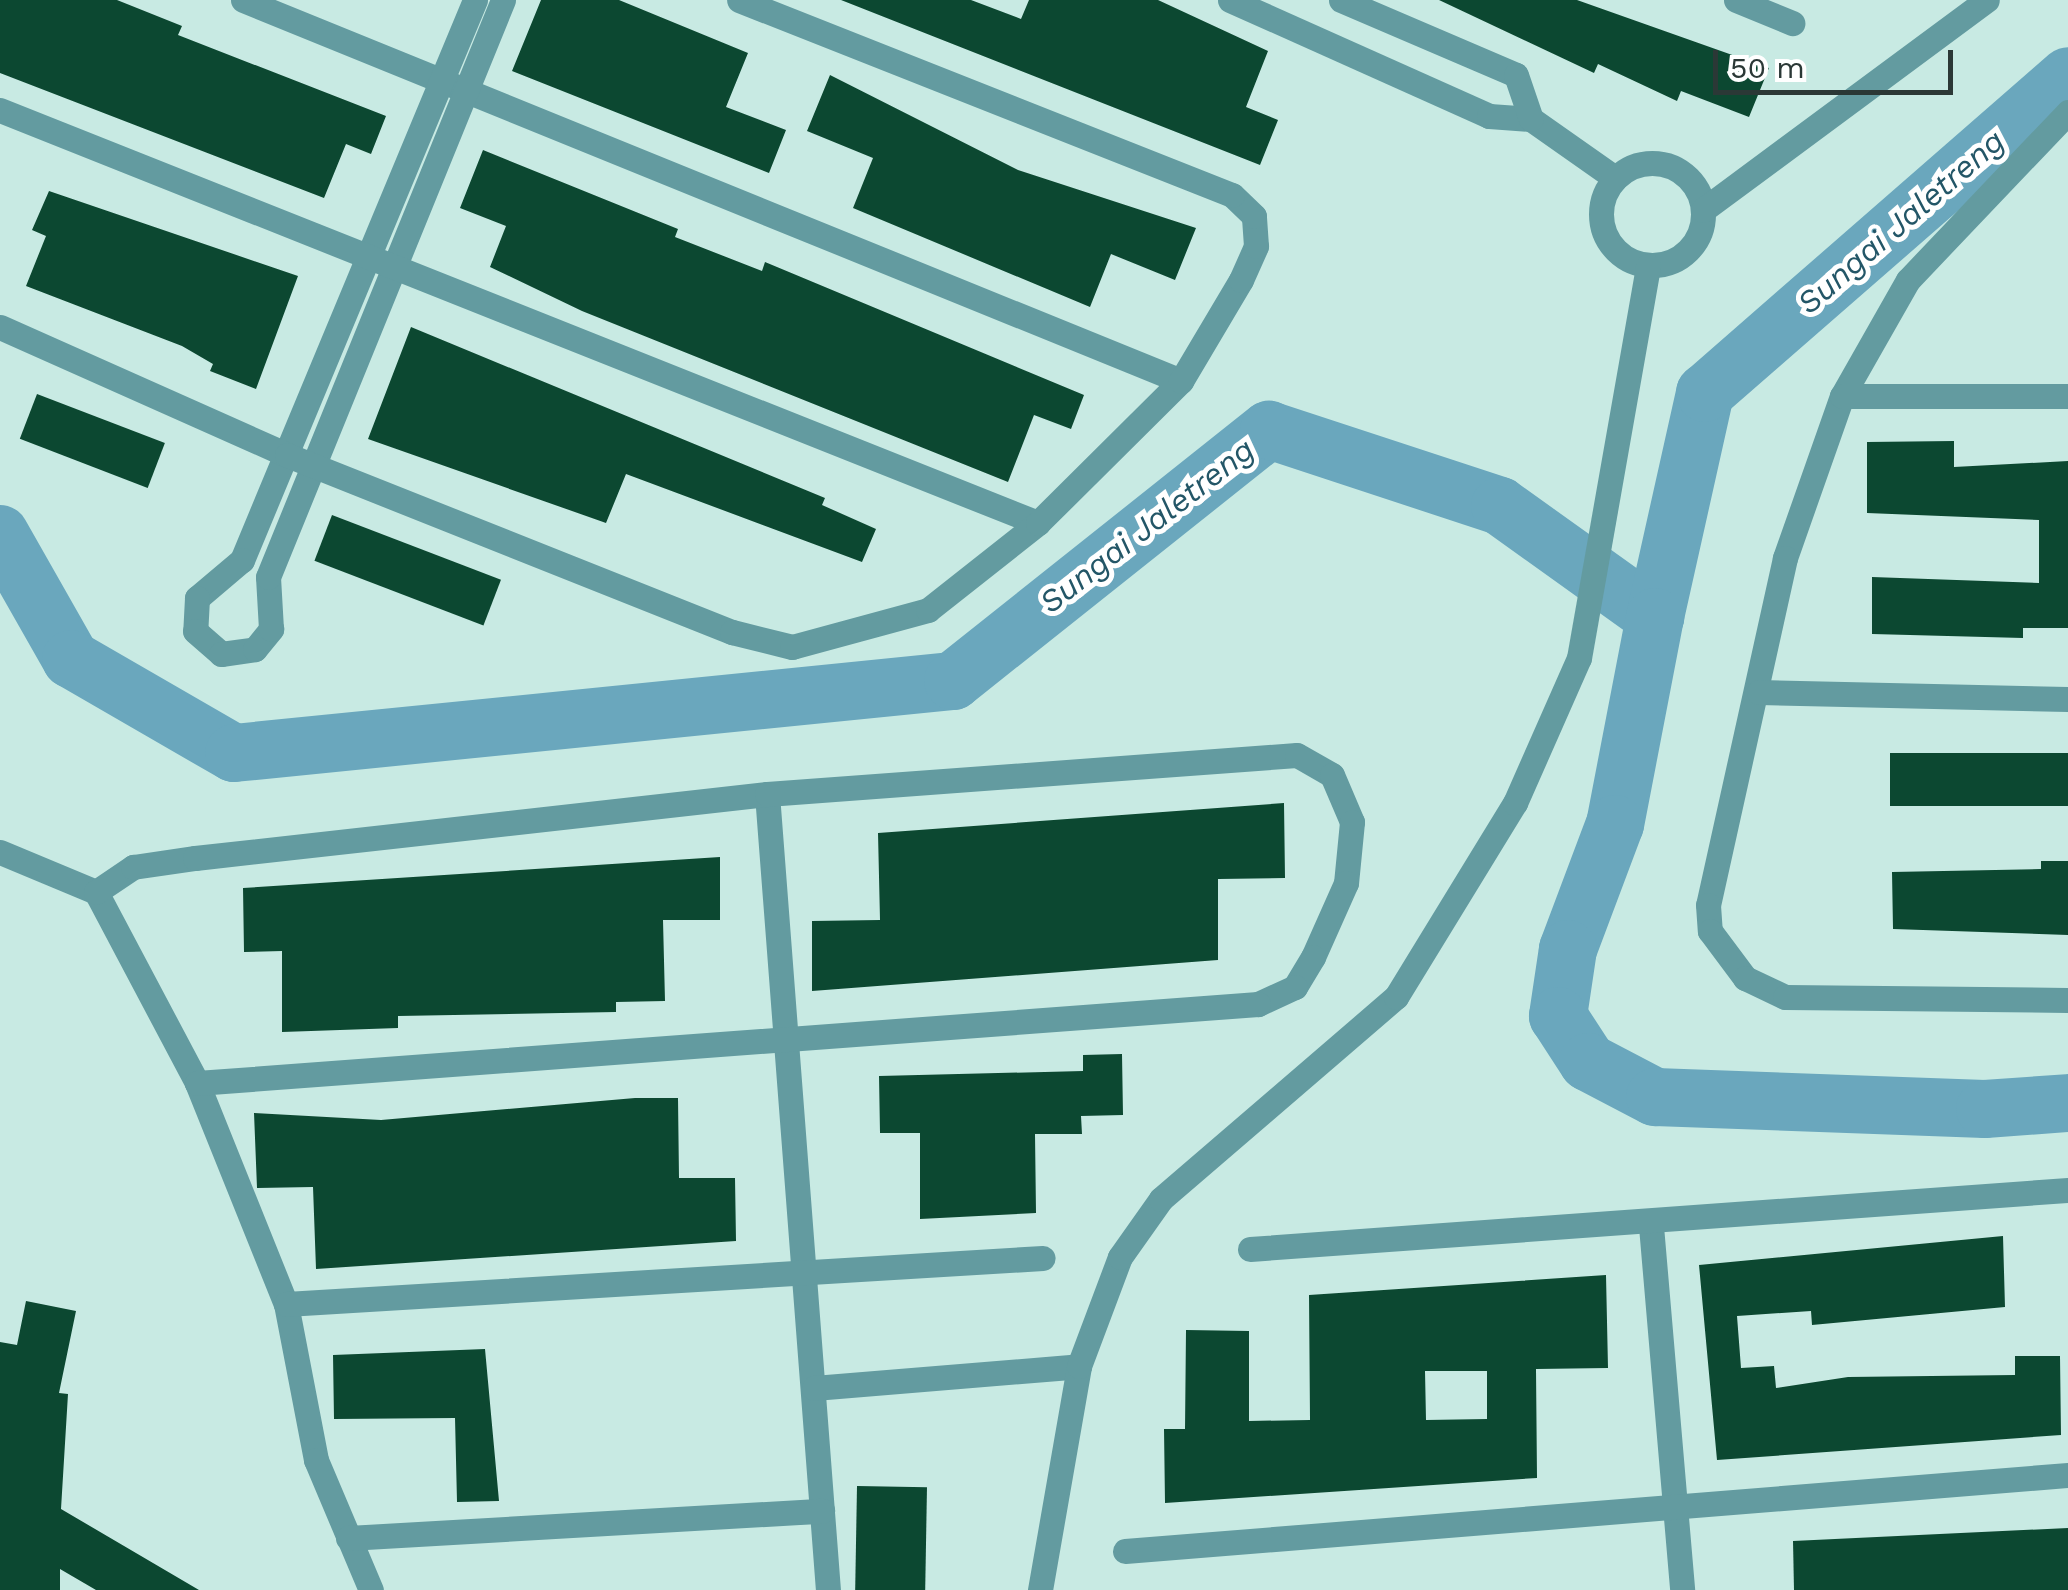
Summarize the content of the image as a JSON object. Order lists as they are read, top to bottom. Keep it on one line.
{"water":["Sungai Jaletreng"],"scale_bar":"50 m"}
